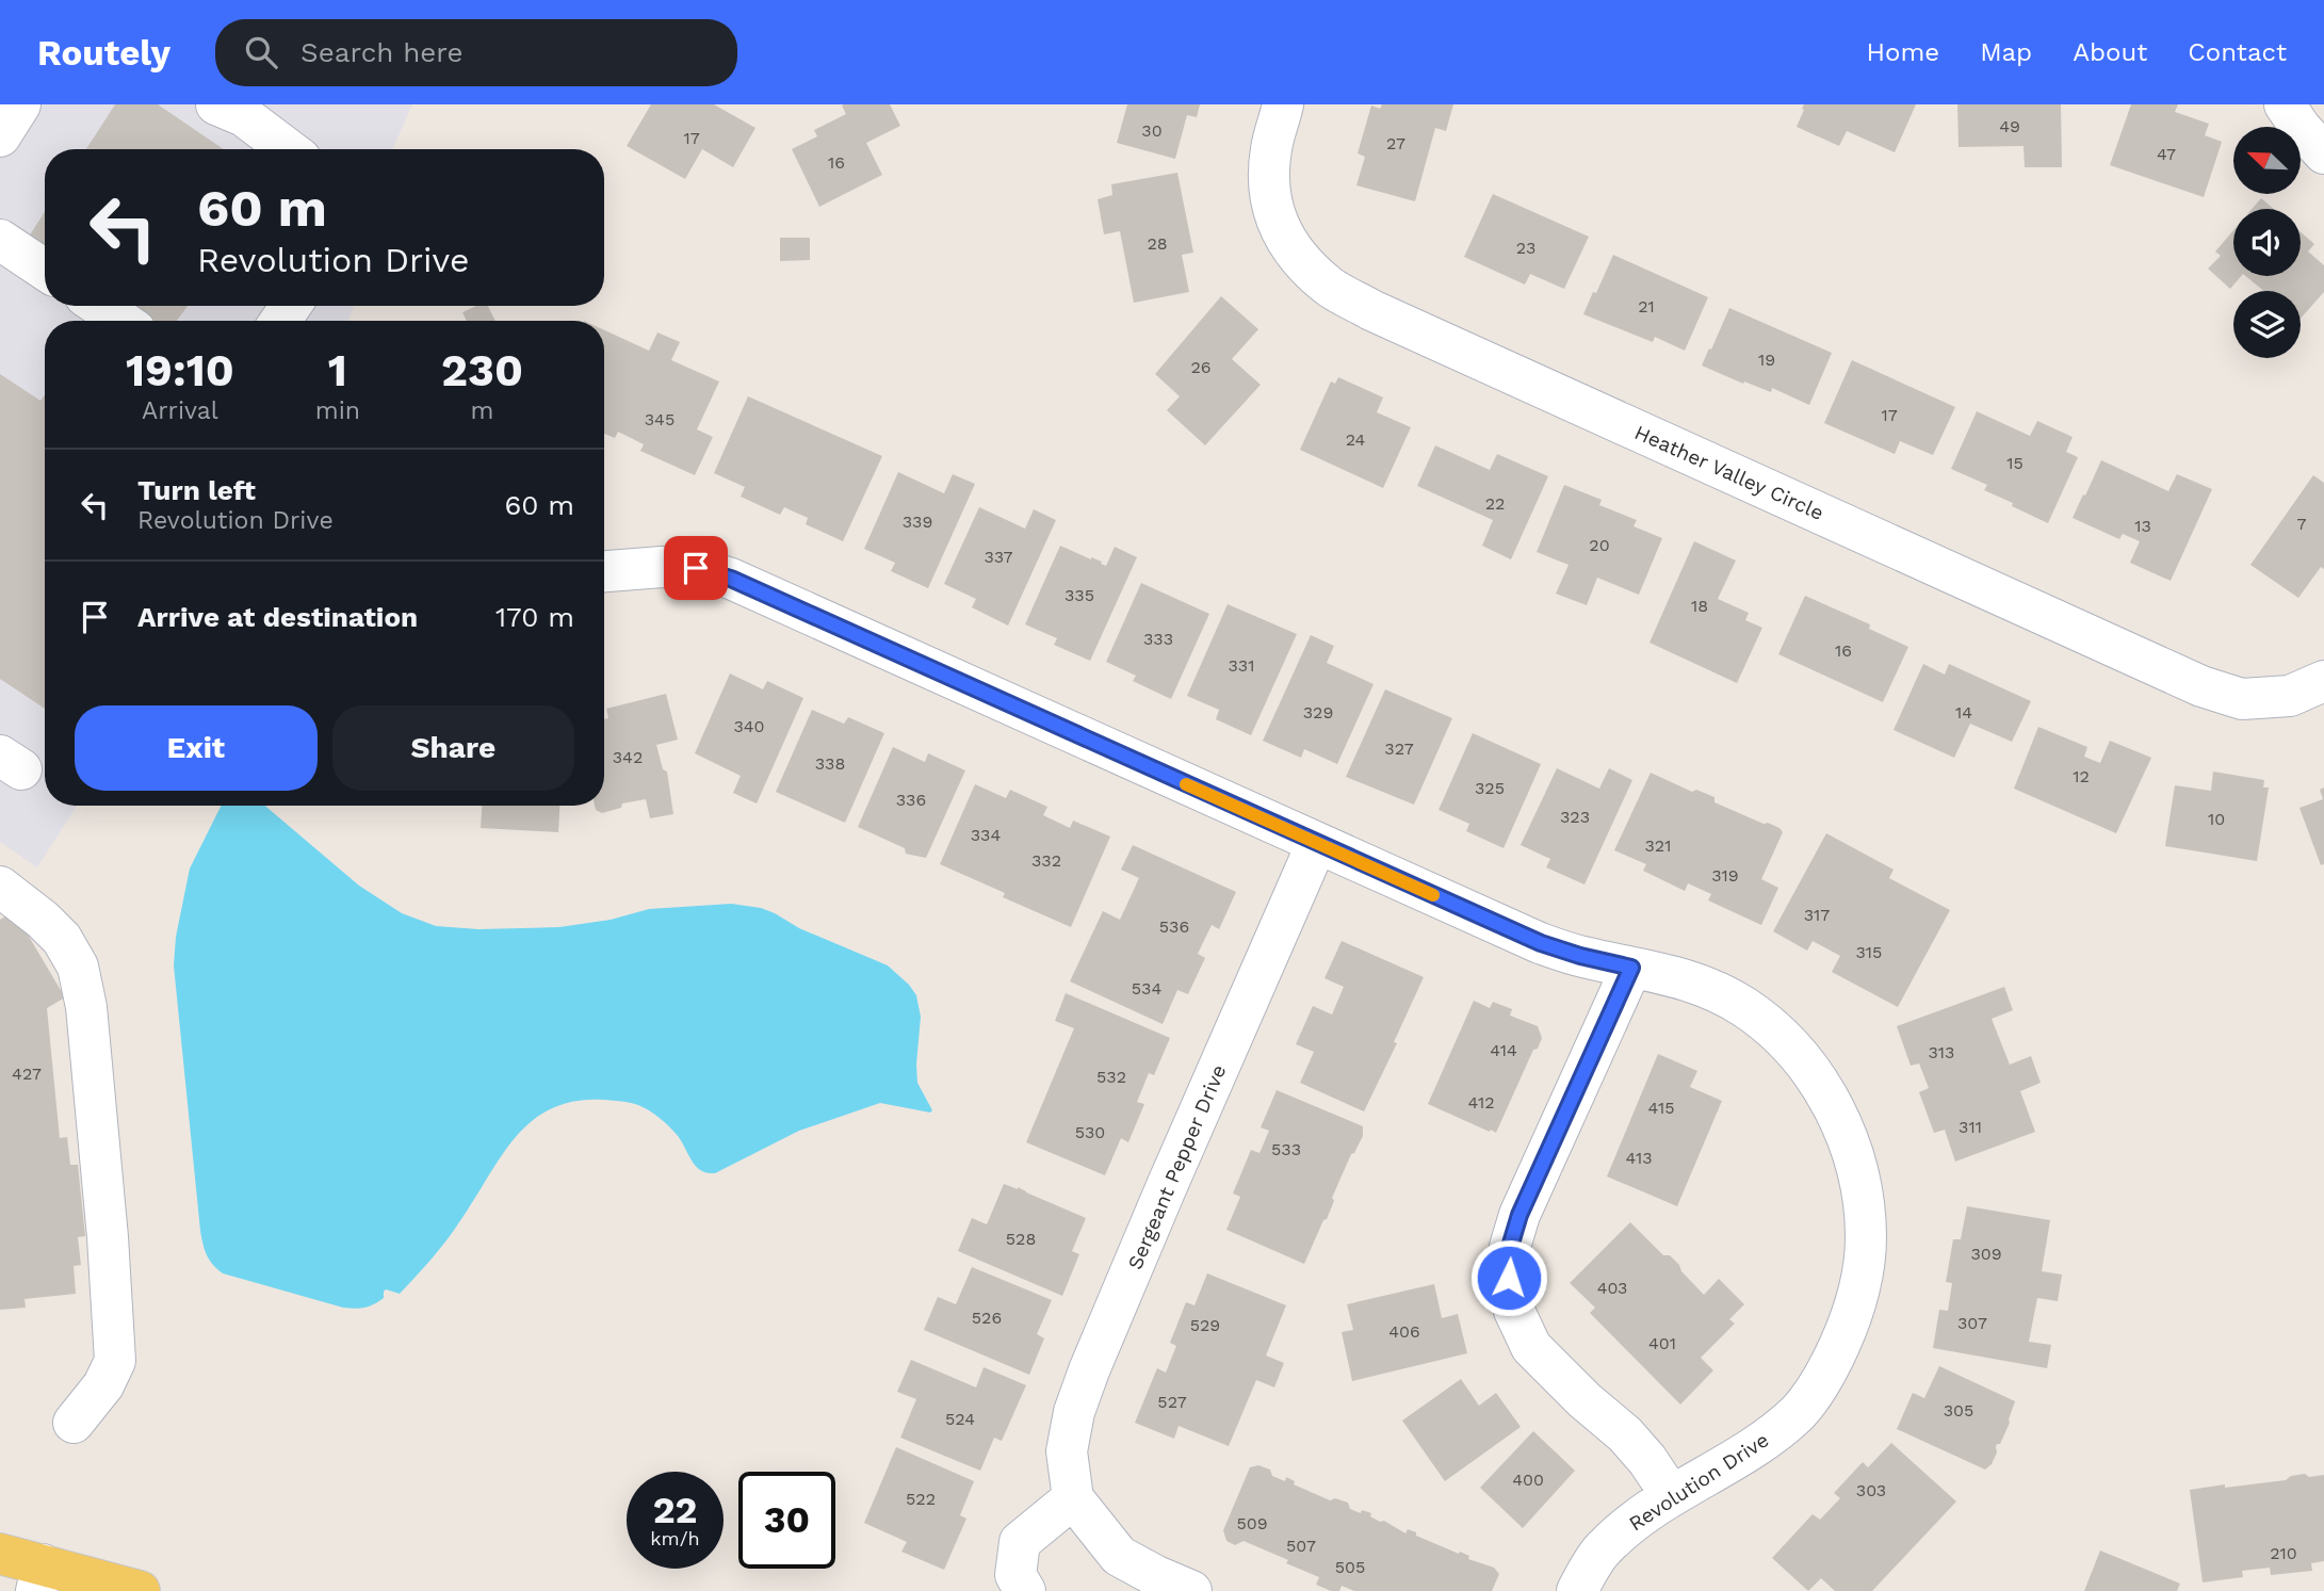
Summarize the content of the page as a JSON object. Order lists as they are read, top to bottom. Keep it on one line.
{"streets":{"street":["Heather Valley Circle","Sergeant Pepper Drive","Revolution Drive"]},"crossings":[["Sergeant Pepper Drive","Revolution Drive"]],"house_numbers":["49","30","17","27","47","16","28","23","21","19","26","17","345","24","15","22","339","7","13","20","337","335","18","333","16","331","329","14","340","327","342","338","12","325","336","323","10","334","321","332","319","317","536","315","534","414","313","427","532","412","415","311","530","533","413","528","309","403","526","307","529","406","401","527","305","524","400","303","522","509","507","210","505"],"north":"top left","page":{"header":"Routely","search":"Search here","nav":["Home","Map","About","Contact"],"turn":["60 m","Revolution Drive"],"eta":["19:10","Arrival","1","min","230","m"],"list":[{"name":"Turn left","note":"Revolution Drive","value":"60 m"},{"name":"Arrive at destination","value":"170 m"}],"buttons":["Exit","Share"],"speed":"22 km/h","limit":"30"}}
